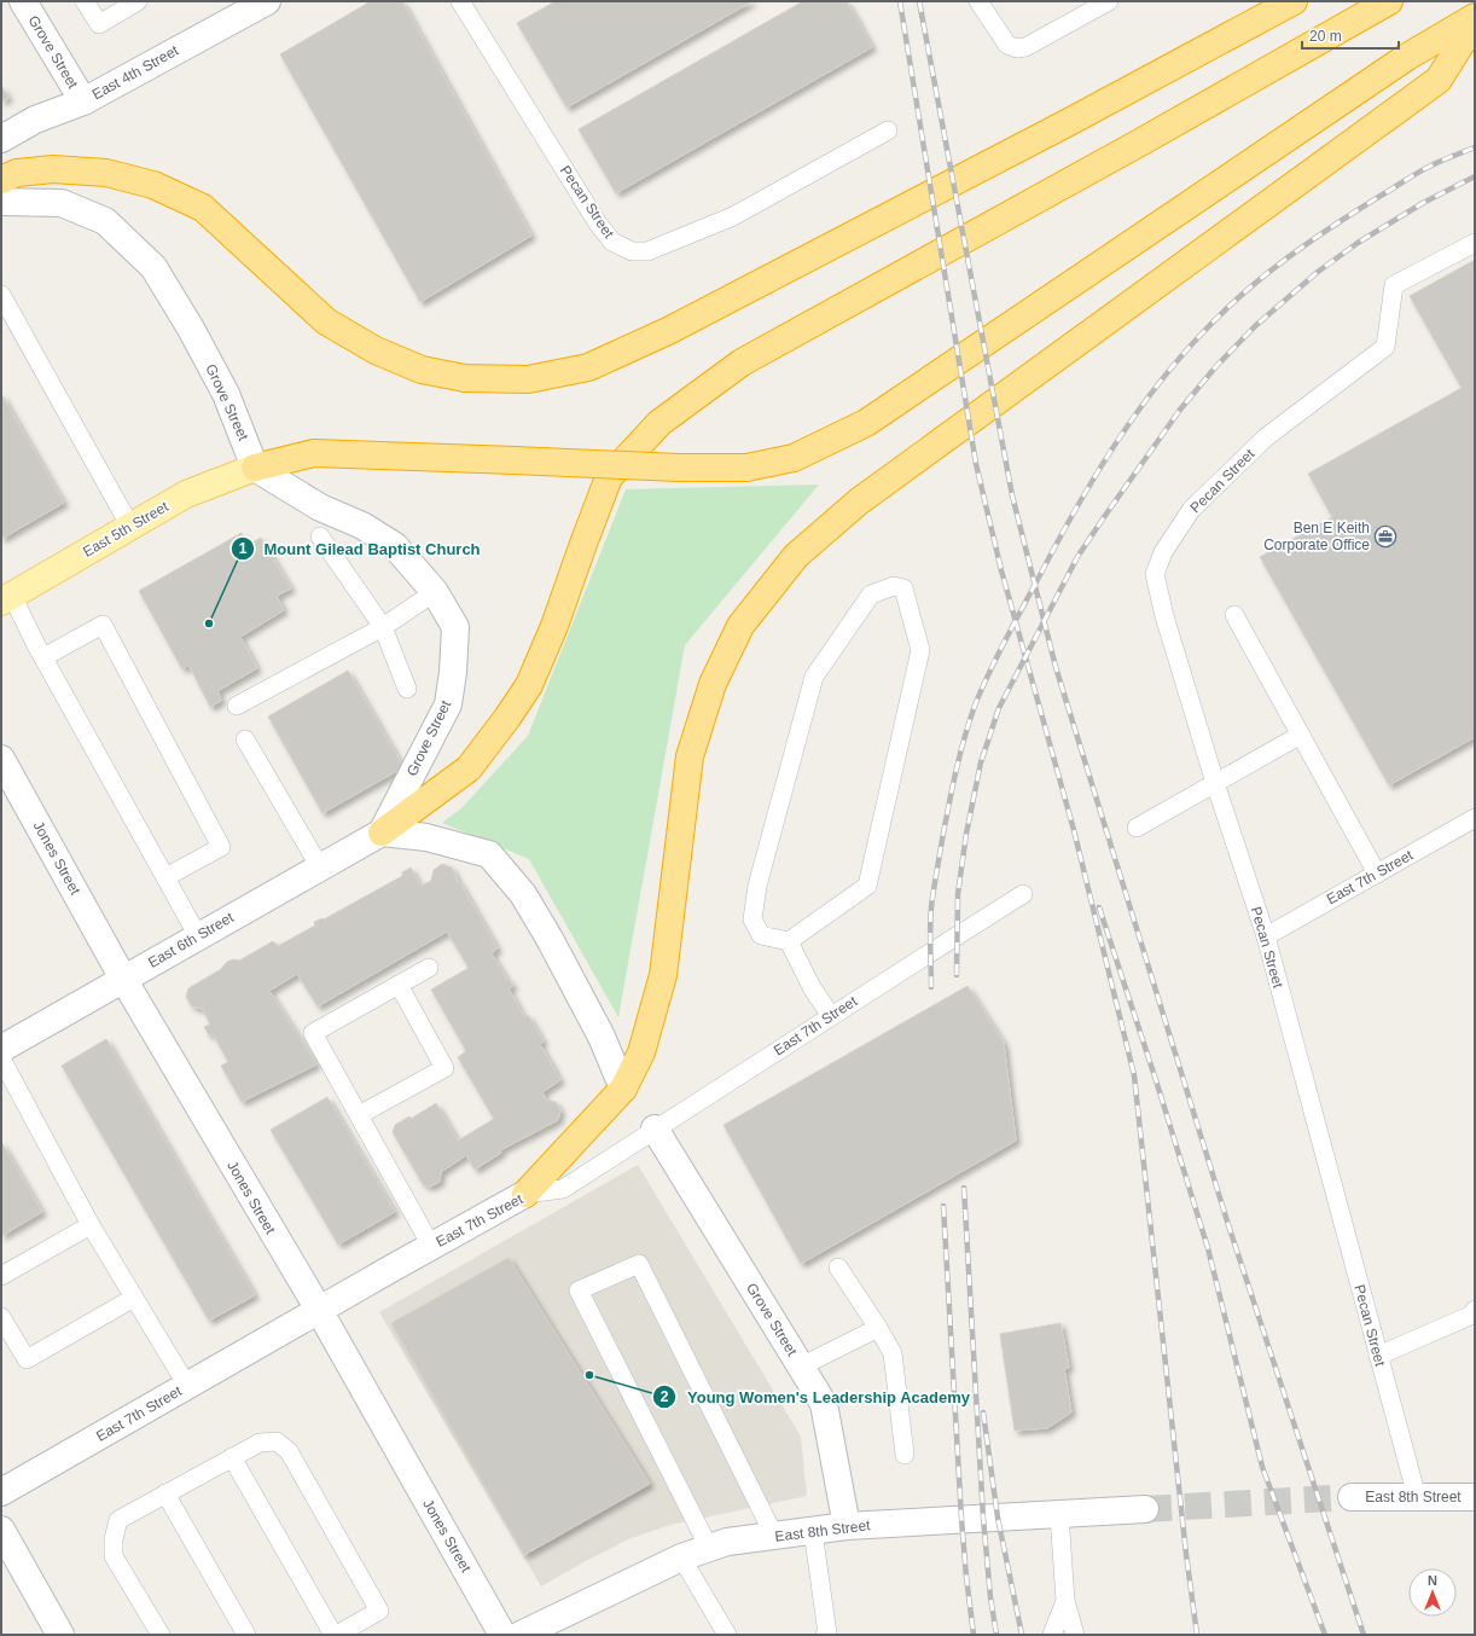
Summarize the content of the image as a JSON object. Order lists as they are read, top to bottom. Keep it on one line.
{"streets":{"main road":["East 5th Street"],"street":["Grove Street","East 4th Street","Jones Street","East 7th Street","East 6th Street","East 8th Street"],"lane":["Pecan Street"]},"crossings":[["Grove Street","East 4th Street"],["Grove Street","East 5th Street"],["Grove Street","East 7th Street"],["Grove Street","East 6th Street"],["Grove Street","East 8th Street"],["Pecan Street","East 7th Street"],["Pecan Street","East 8th Street"],["Jones Street","East 7th Street"],["Jones Street","East 6th Street"]],"places":{"office":["Ben E Keith Corporate Office"],"other":["Mount Gilead Baptist Church","Young Women's Leadership Academy"]},"scale_bar":"20 m","north":"top"}
